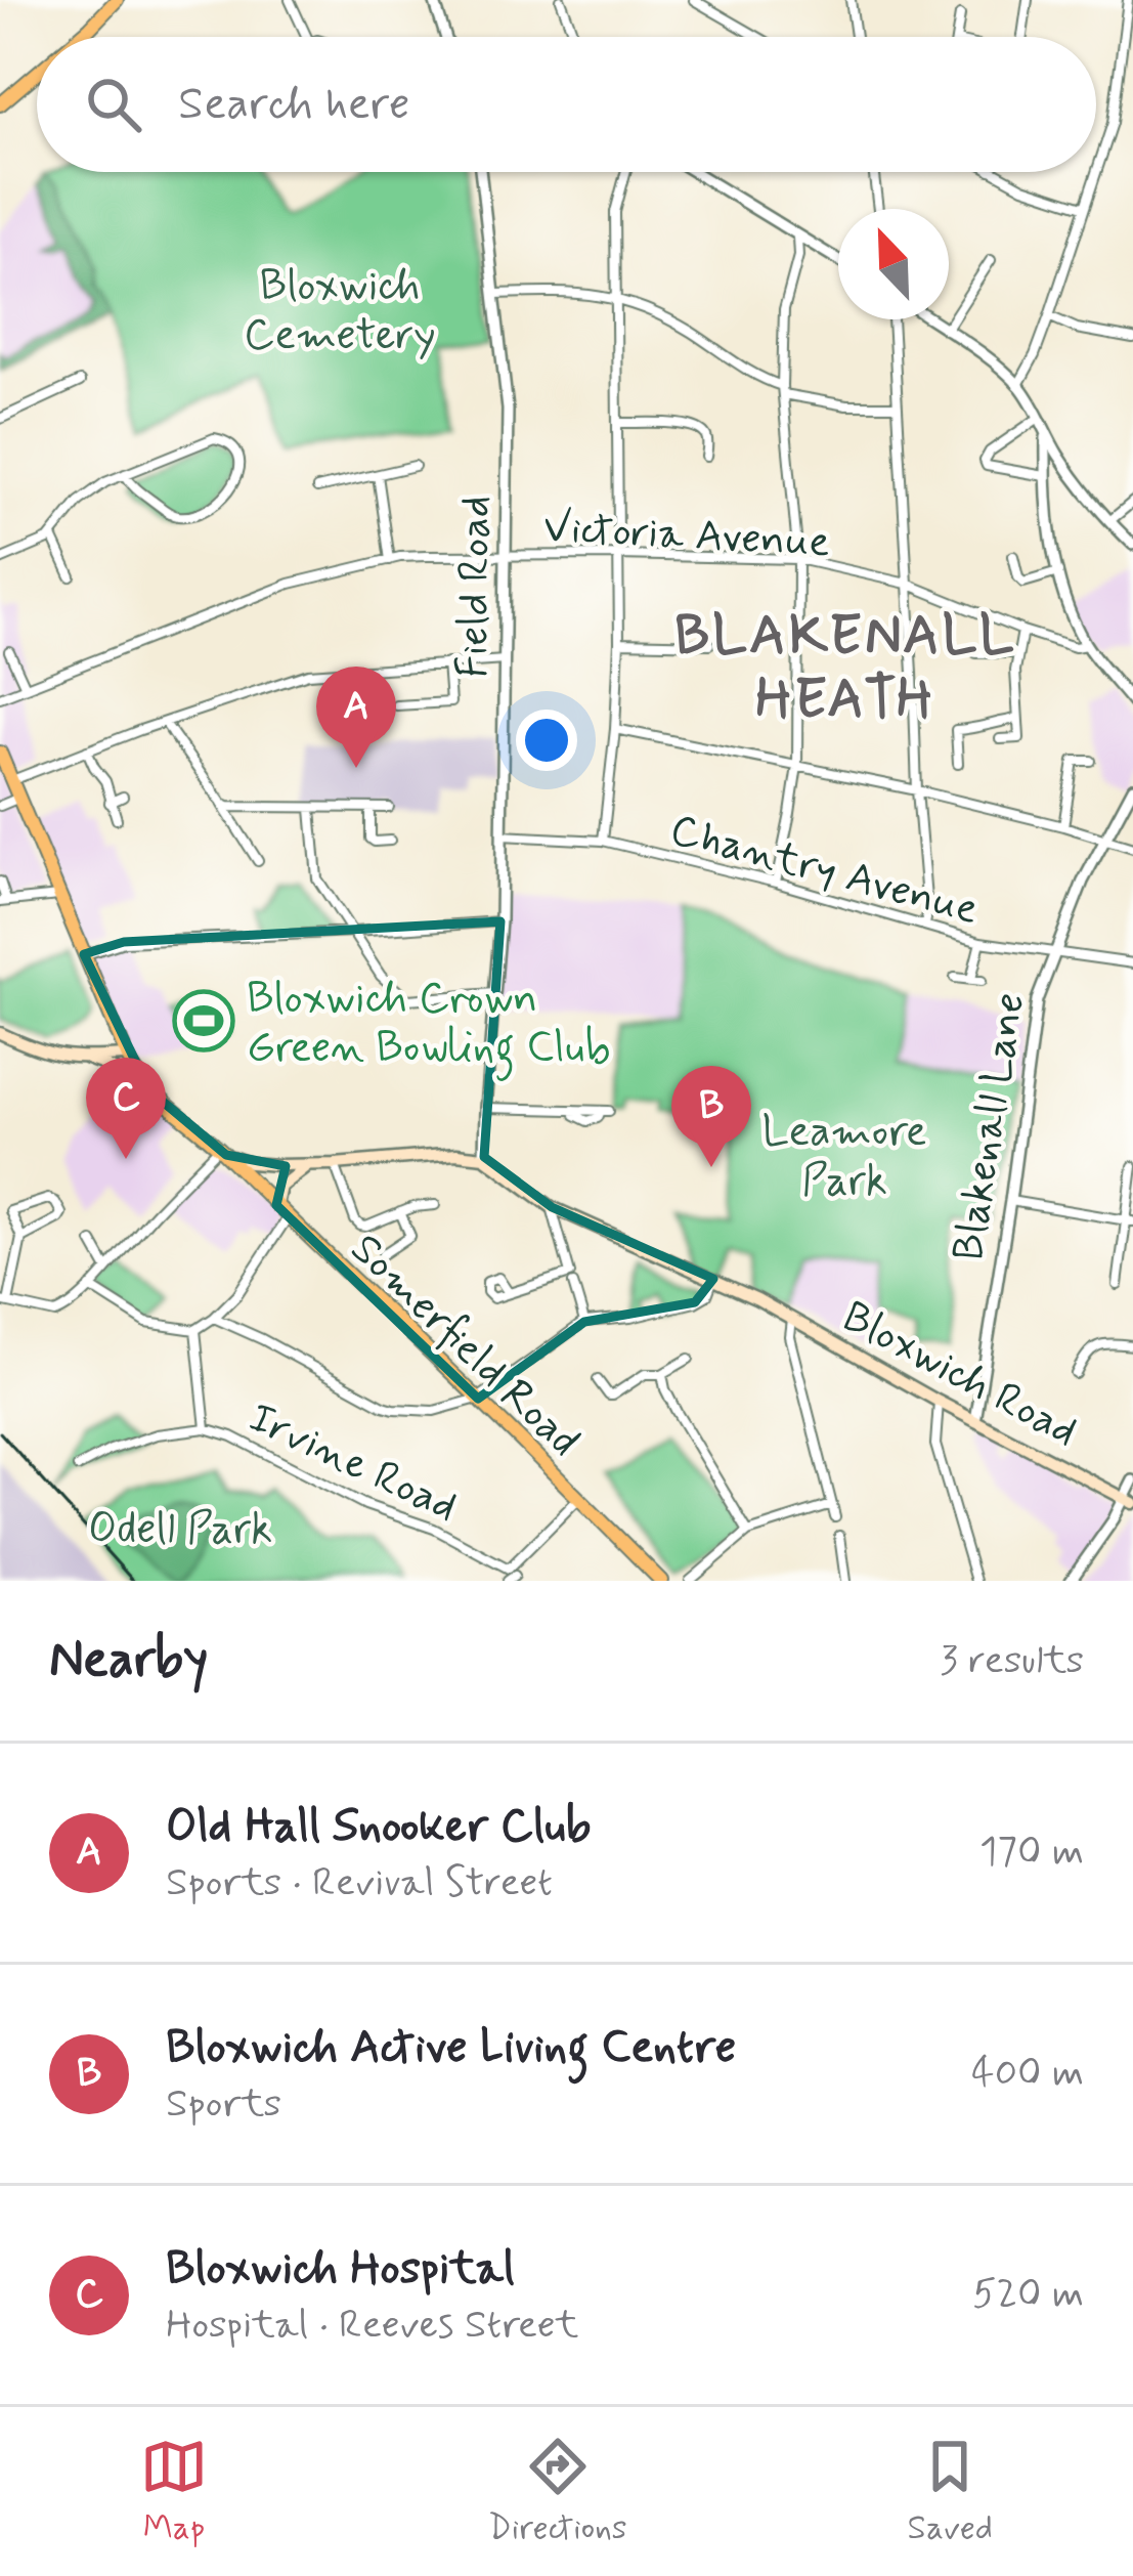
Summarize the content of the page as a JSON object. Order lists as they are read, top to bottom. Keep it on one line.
{"streets":{"main road":["Somerfield Road","Bloxwich Road"],"street":["Victoria Avenue","Field Road","Chantry Avenue","Blakenall Lane","Irvine Road"]},"crossings":[["Victoria Avenue","Field Road"],["Field Road","Chantry Avenue"],["Field Road","Bloxwich Road"],["Chantry Avenue","Blakenall Lane"],["Blakenall Lane","Bloxwich Road"],["Somerfield Road","Irvine Road"]],"districts":["BLAKENALL HEATH"],"parks":["Bloxwich Cemetery","Leamore Park","Odell Park"],"places":{"sports":["Bloxwich Crown Green Bowling Club"]},"north":"top left","page":{"search":"Search here","pins":["A","C","B"],"heading":["Nearby","3 results"],"list":[{"mark":"A","name":"Old Hall Snooker Club","note":"Sports · Revival Street","value":"170 m"},{"mark":"B","name":"Bloxwich Active Living Centre","note":"Sports","value":"400 m"},{"mark":"C","name":"Bloxwich Hospital","note":"Hospital · Reeves Street","value":"520 m"}],"nav":["Map","Directions","Saved"]}}
